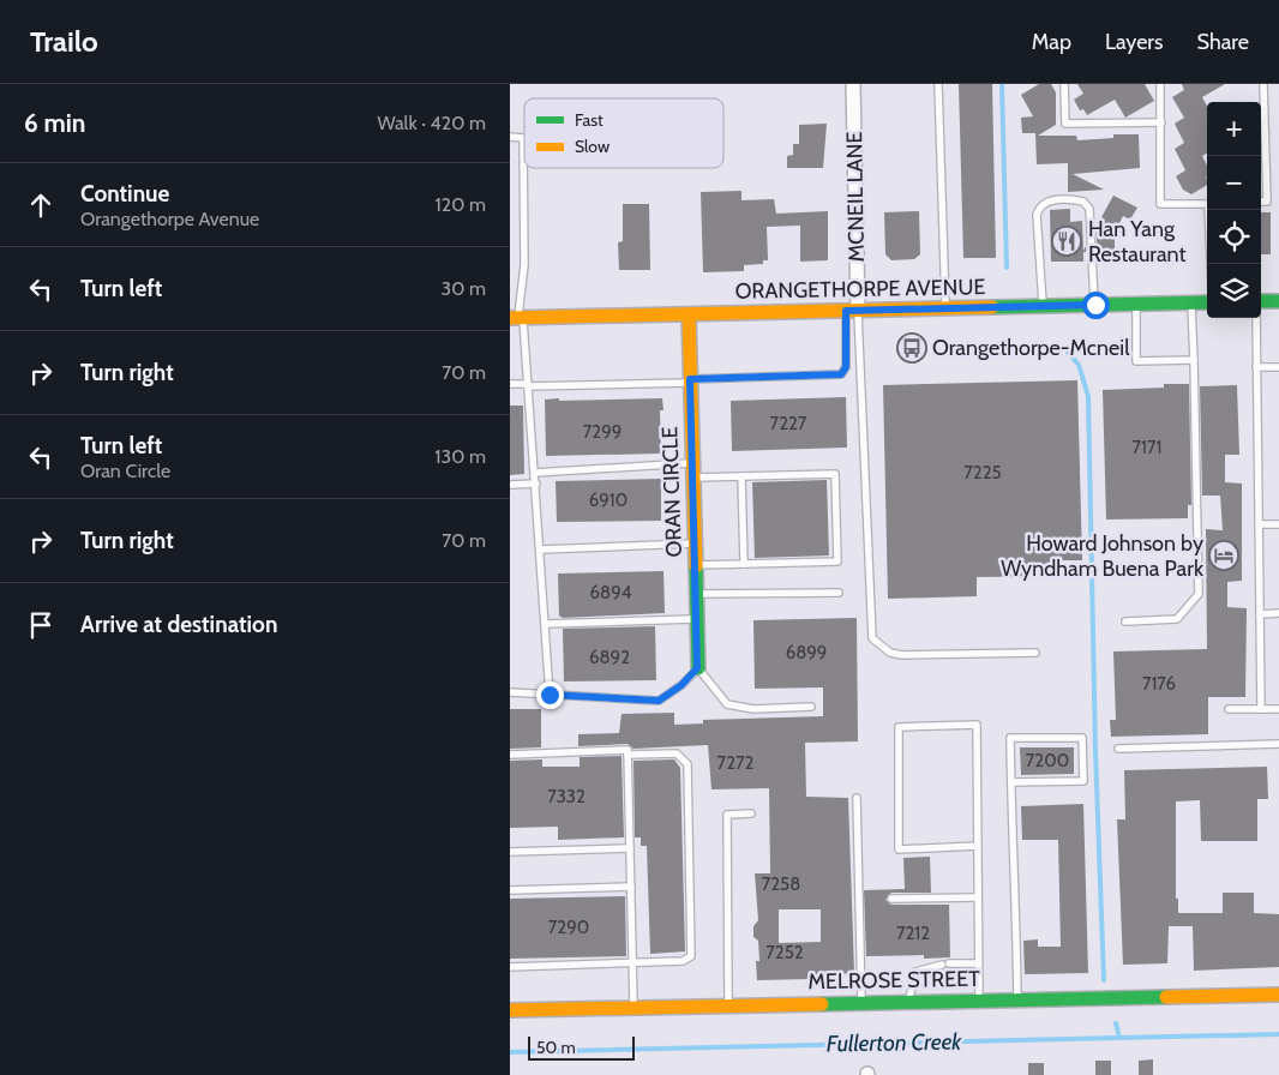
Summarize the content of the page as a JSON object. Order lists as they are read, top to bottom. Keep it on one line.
{"streets":{"street":["MCNEIL LANE","ORANGETHORPE AVENUE","ORAN CIRCLE","MELROSE STREET"]},"crossings":[["MCNEIL LANE","ORANGETHORPE AVENUE"],["ORANGETHORPE AVENUE","ORAN CIRCLE"]],"water":["Fullerton Creek"],"places":{"restaurant":["Han Yang Restaurant"],"bus stop":["Orangethorpe-Mcneil"],"hotel":["Howard Johnson by Wyndham Buena Park"]},"house_numbers":["7227","7299","7171","7225","6910","6894","6899","6892","7176","7200","7272","7332","7258","7290","7212","7252"],"legend":["Fast","Slow"],"scale_bar":"50 m","page":{"header":"Trailo","nav":["Map","Layers","Share"],"heading":["6 min","Walk · 420 m"],"map_buttons":["+","−"],"list":[["Continue","Orangethorpe Avenue","120 m"],["Turn left","30 m"],["Turn right","70 m"],["Turn left","Oran Circle","130 m"],["Turn right","70 m"],"Arrive at destination"],"scale":"50 m"}}
